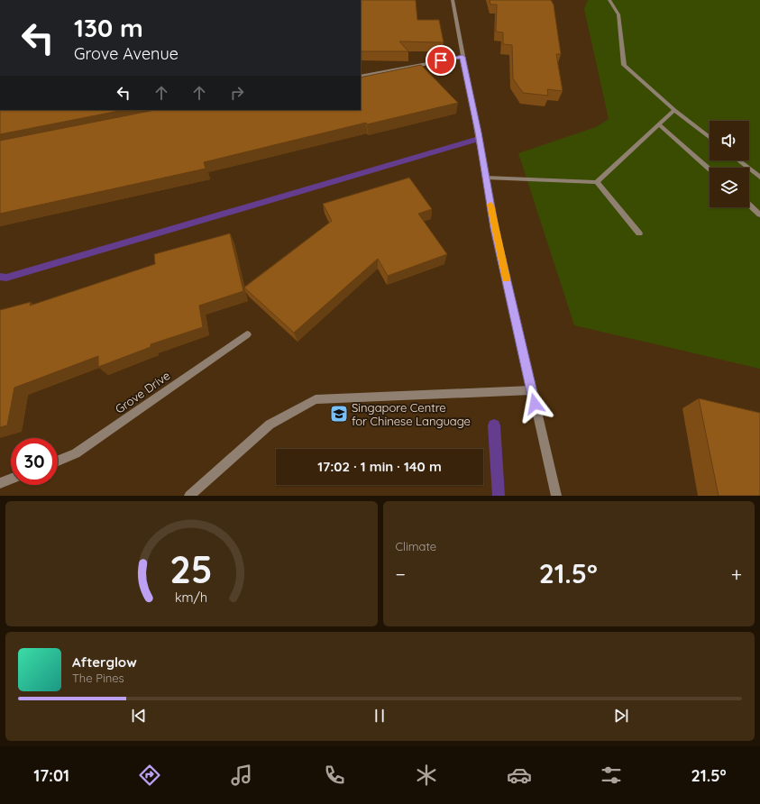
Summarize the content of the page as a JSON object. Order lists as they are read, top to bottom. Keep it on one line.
{"streets":{"street":["Grove Drive"]},"places":{"school or university":["Singapore Centre for Chinese Language"]},"page":{"turn":["130 m","Grove Avenue"],"limit":"30","trip":"17:02 · 1 min · 140 m","tile":"Climate","heat":["−","21.5°","+"],"song":["Afterglow","The Pines"],"tabs":["17:01","21.5°"],"gauge":["25","km/h"]}}
